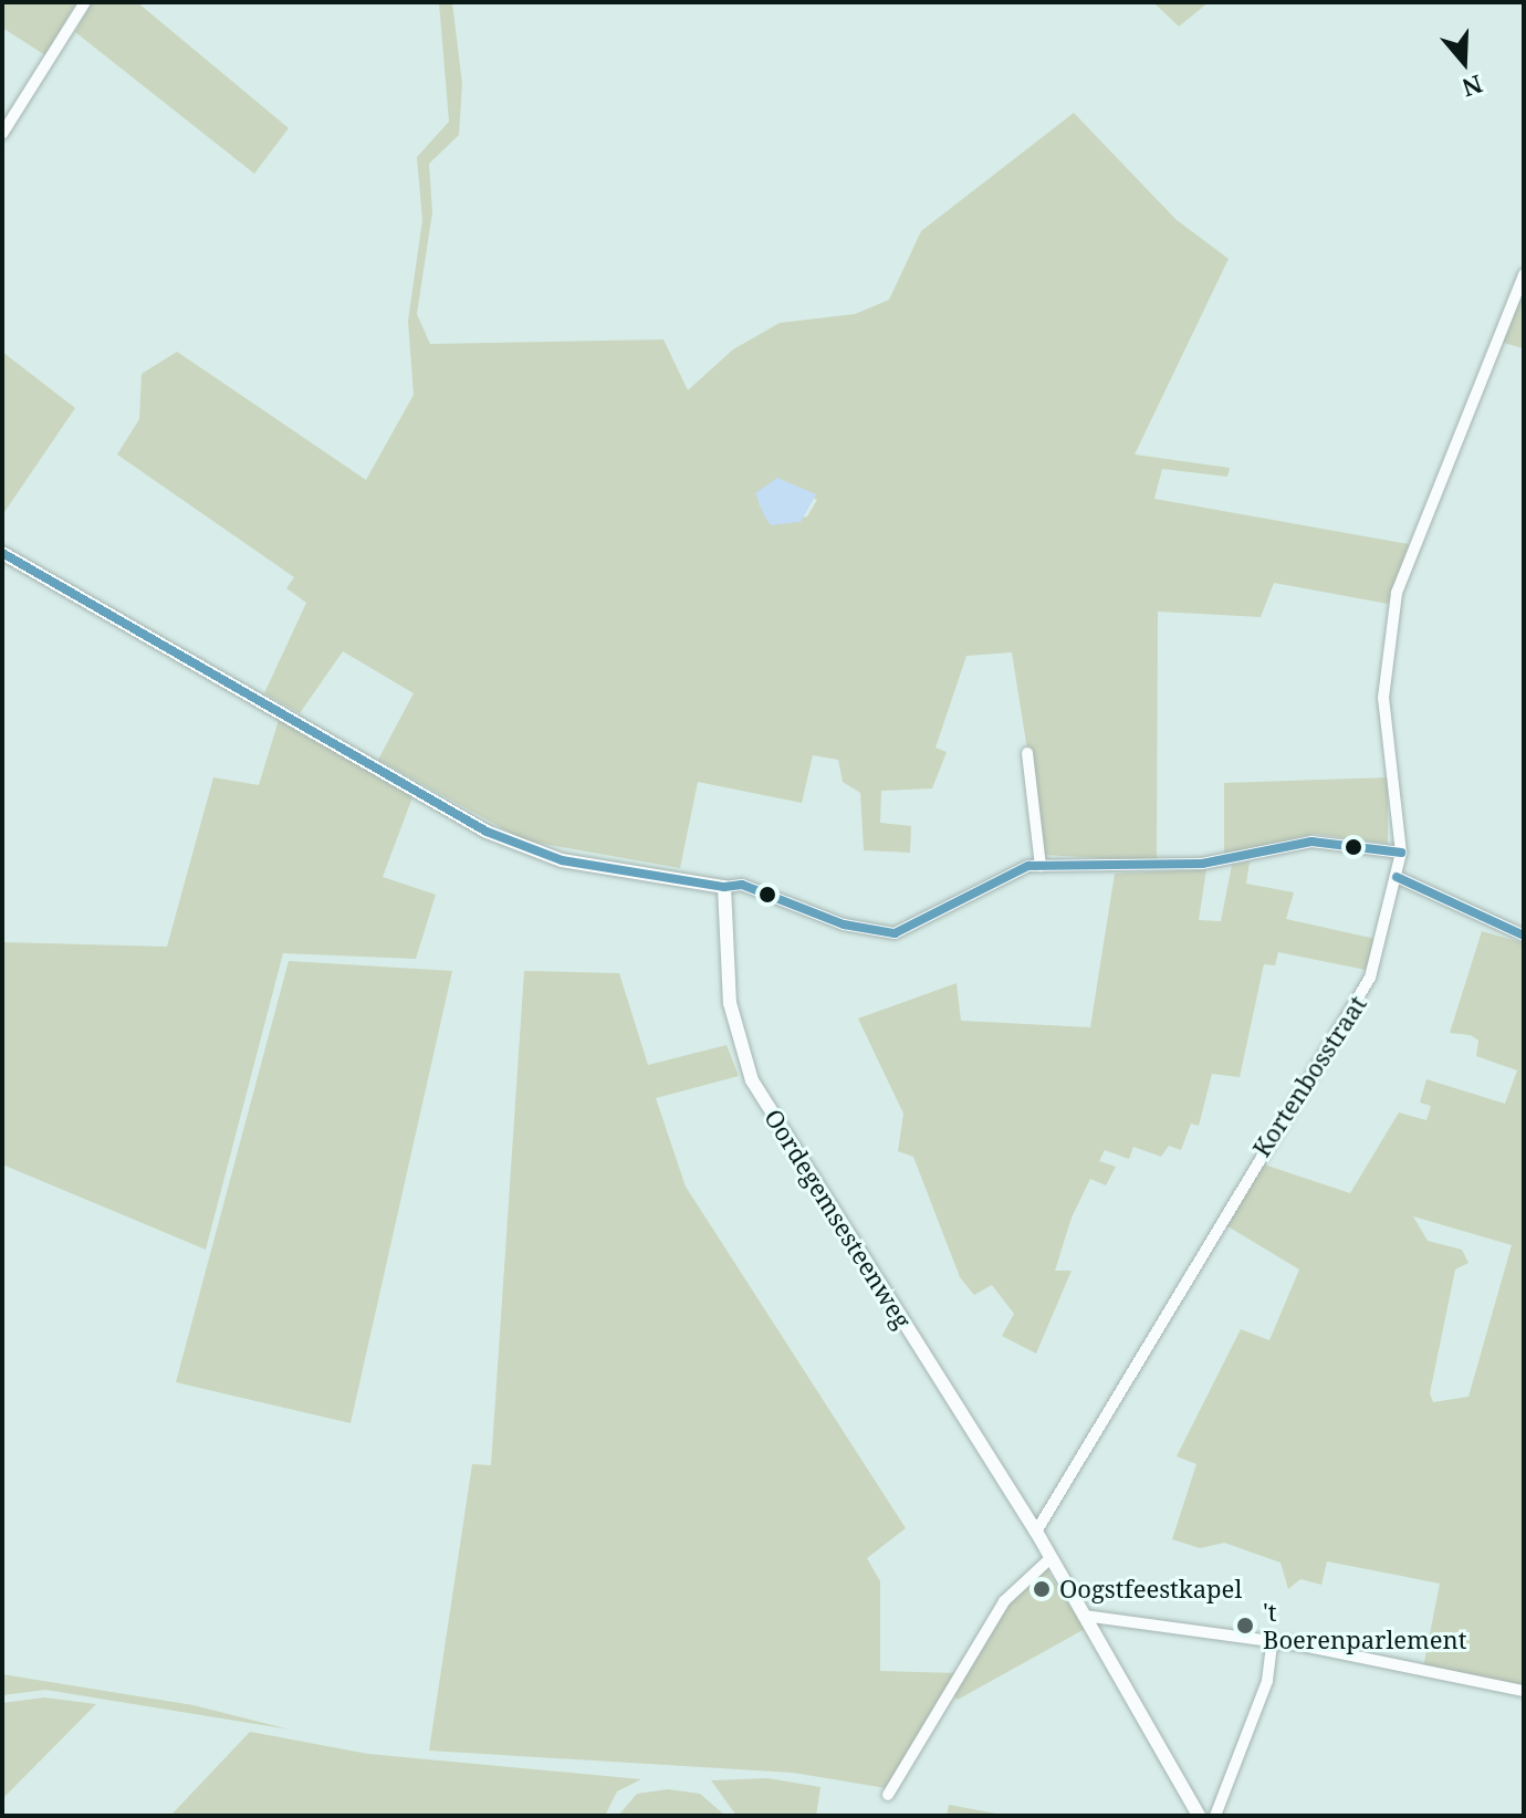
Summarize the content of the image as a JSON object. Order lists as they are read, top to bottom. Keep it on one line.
{"streets":{"street":["Kortenbosstraat","Oordegemsesteenweg"]},"crossings":[["Kortenbosstraat","Oordegemsesteenweg"]],"places":["Oogstfeestkapel","'t Boerenparlement"],"north":"bottom"}
